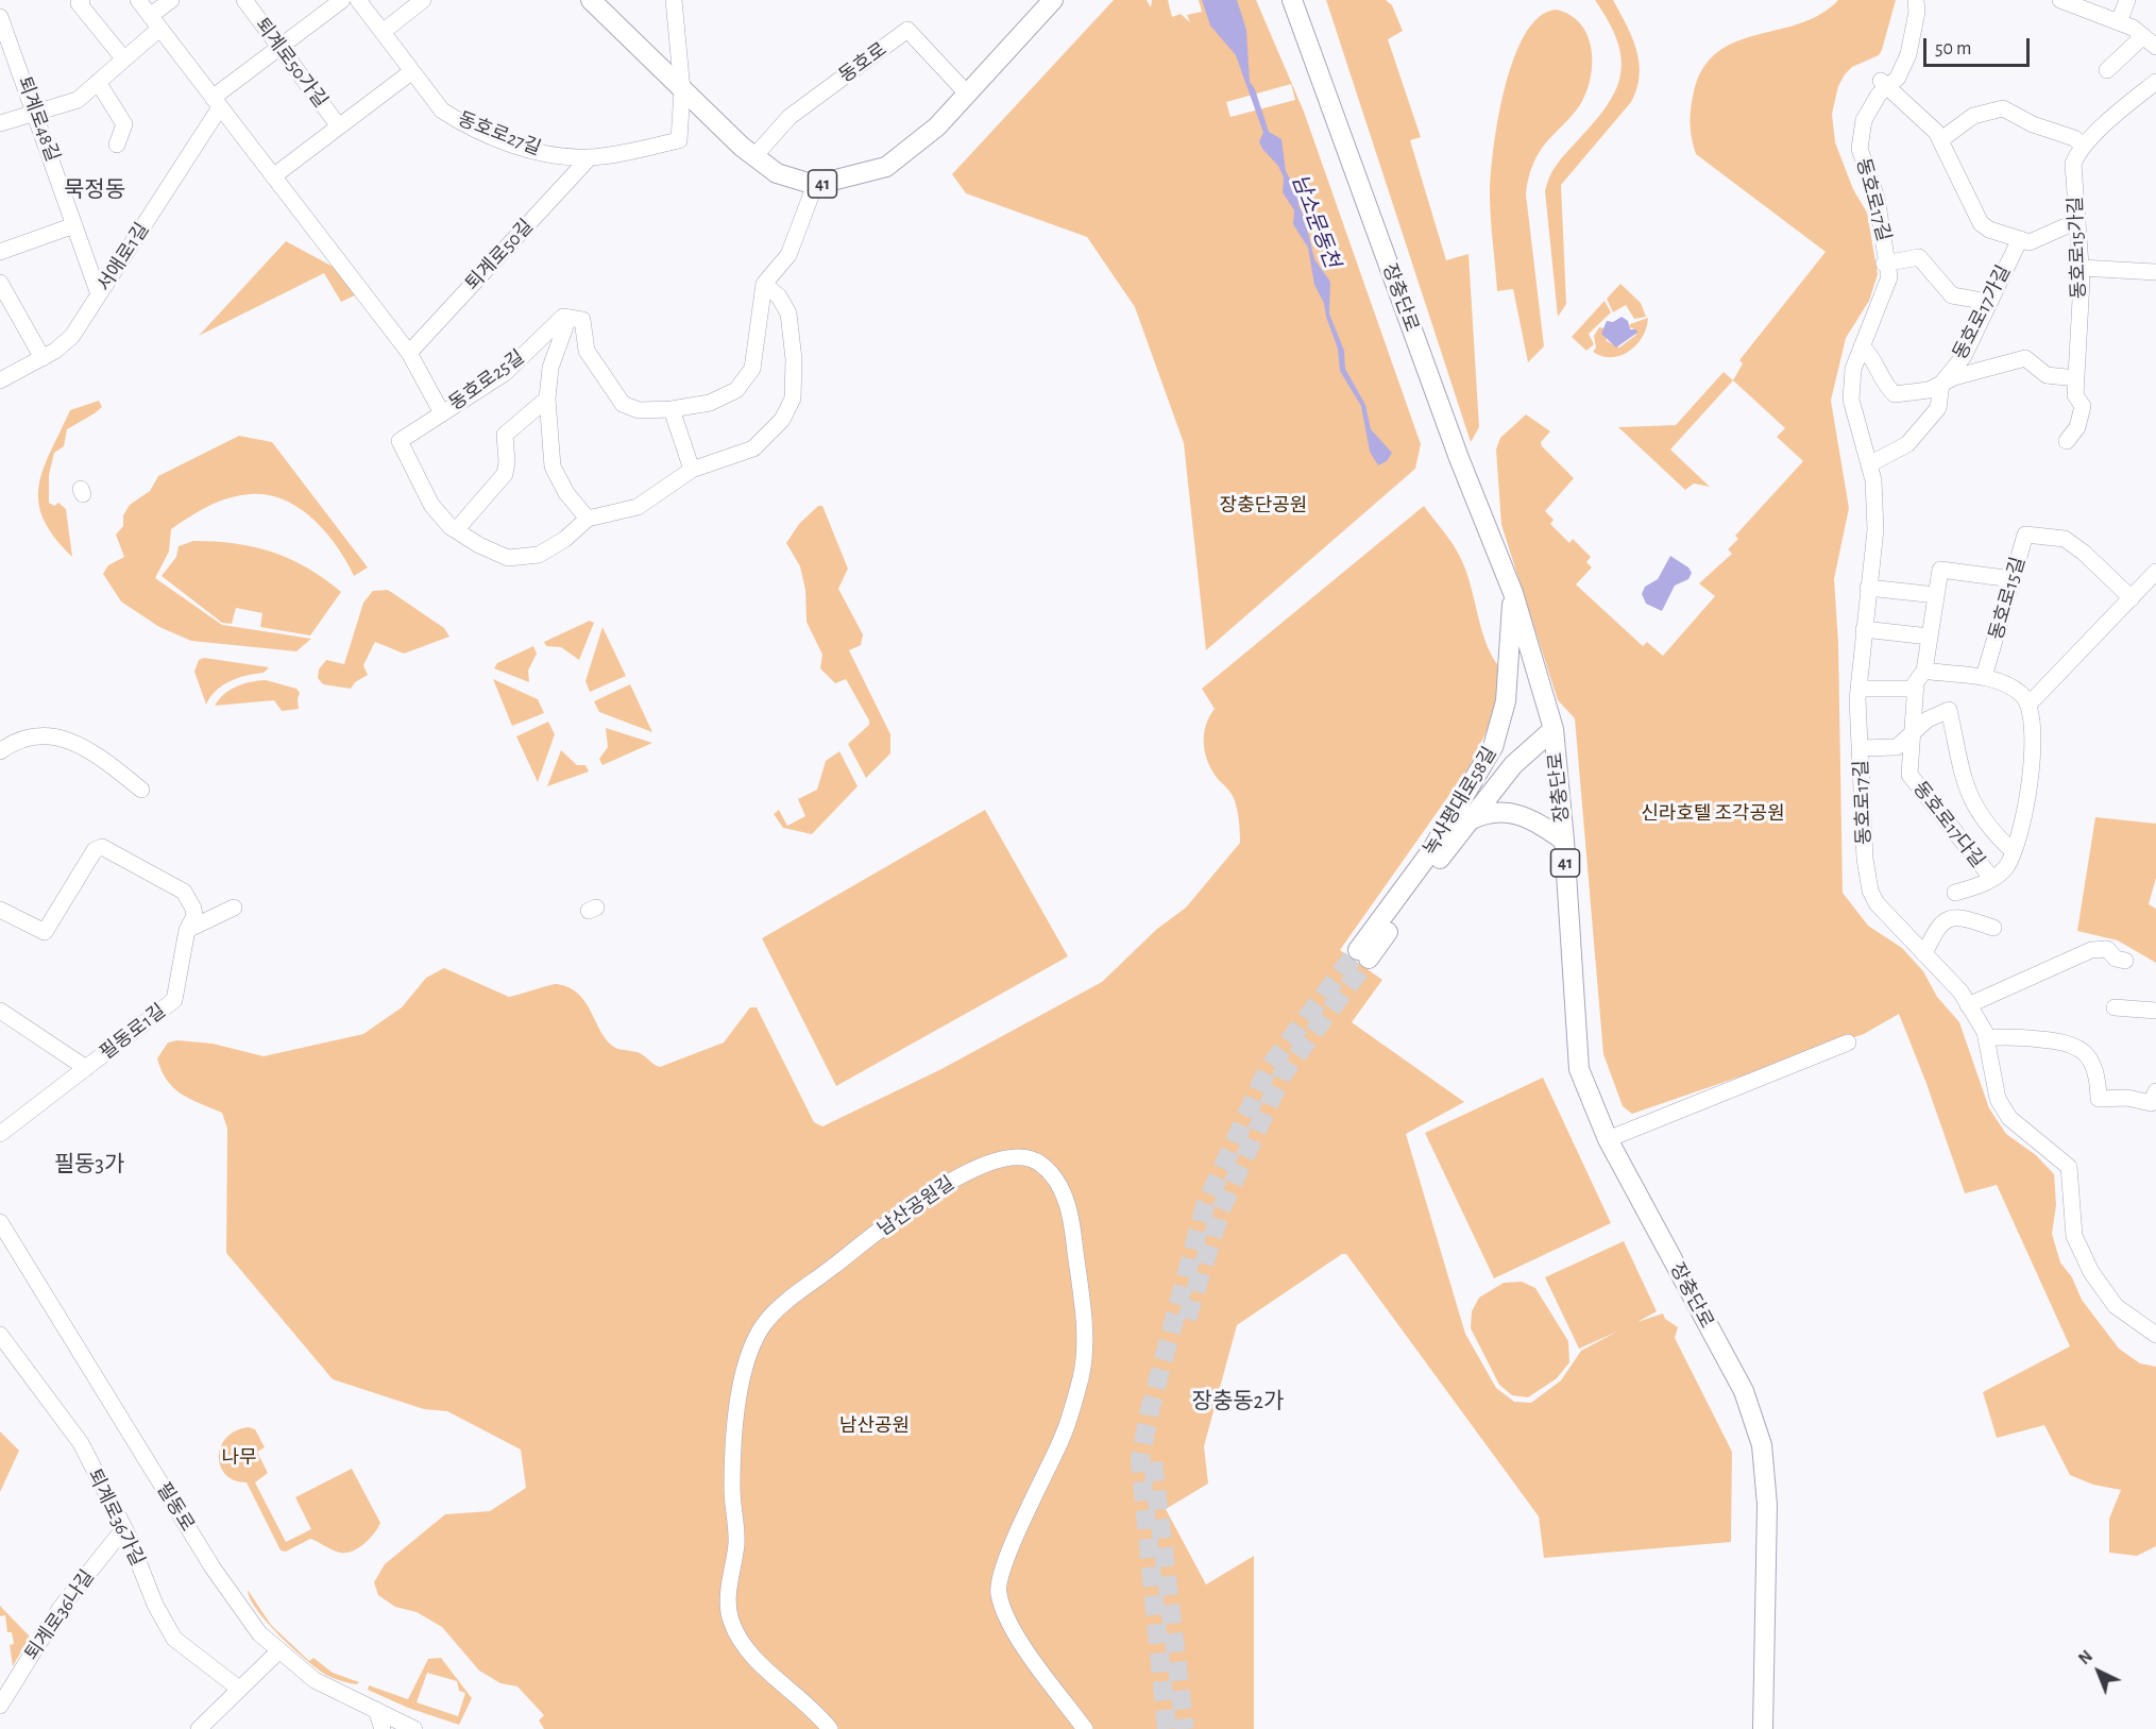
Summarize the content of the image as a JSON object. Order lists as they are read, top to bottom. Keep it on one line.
{"streets":{"main road":["41","장충단로","녹사평대로58길"],"street":["퇴계로50가길","동호로","퇴계로48길","동호로27길","동호로17길","동호로15가길","퇴계로50길","서애로1길","동호로17가길","동호로25길","동호로15길","동호로17다길","필동로1길","남산공원길","필동로","퇴계로36가길","퇴계로36나길"]},"crossings":[["동호로","41"],["퇴계로48길","서애로1길"],["동호로27길","41"],["동호로27길","퇴계로50길"],["동호로17길","동호로17가길"],["동호로17길","동호로17다길"],["장충단로","녹사평대로58길"],["퇴계로36가길","퇴계로36나길"]],"districts":["묵정동","필동3가","장충동2가"],"water":["남소문동천"],"parks":["장충단공원","신라호텔 조각공원","남산공원","나무"],"scale_bar":"50 m","north":"top left"}
